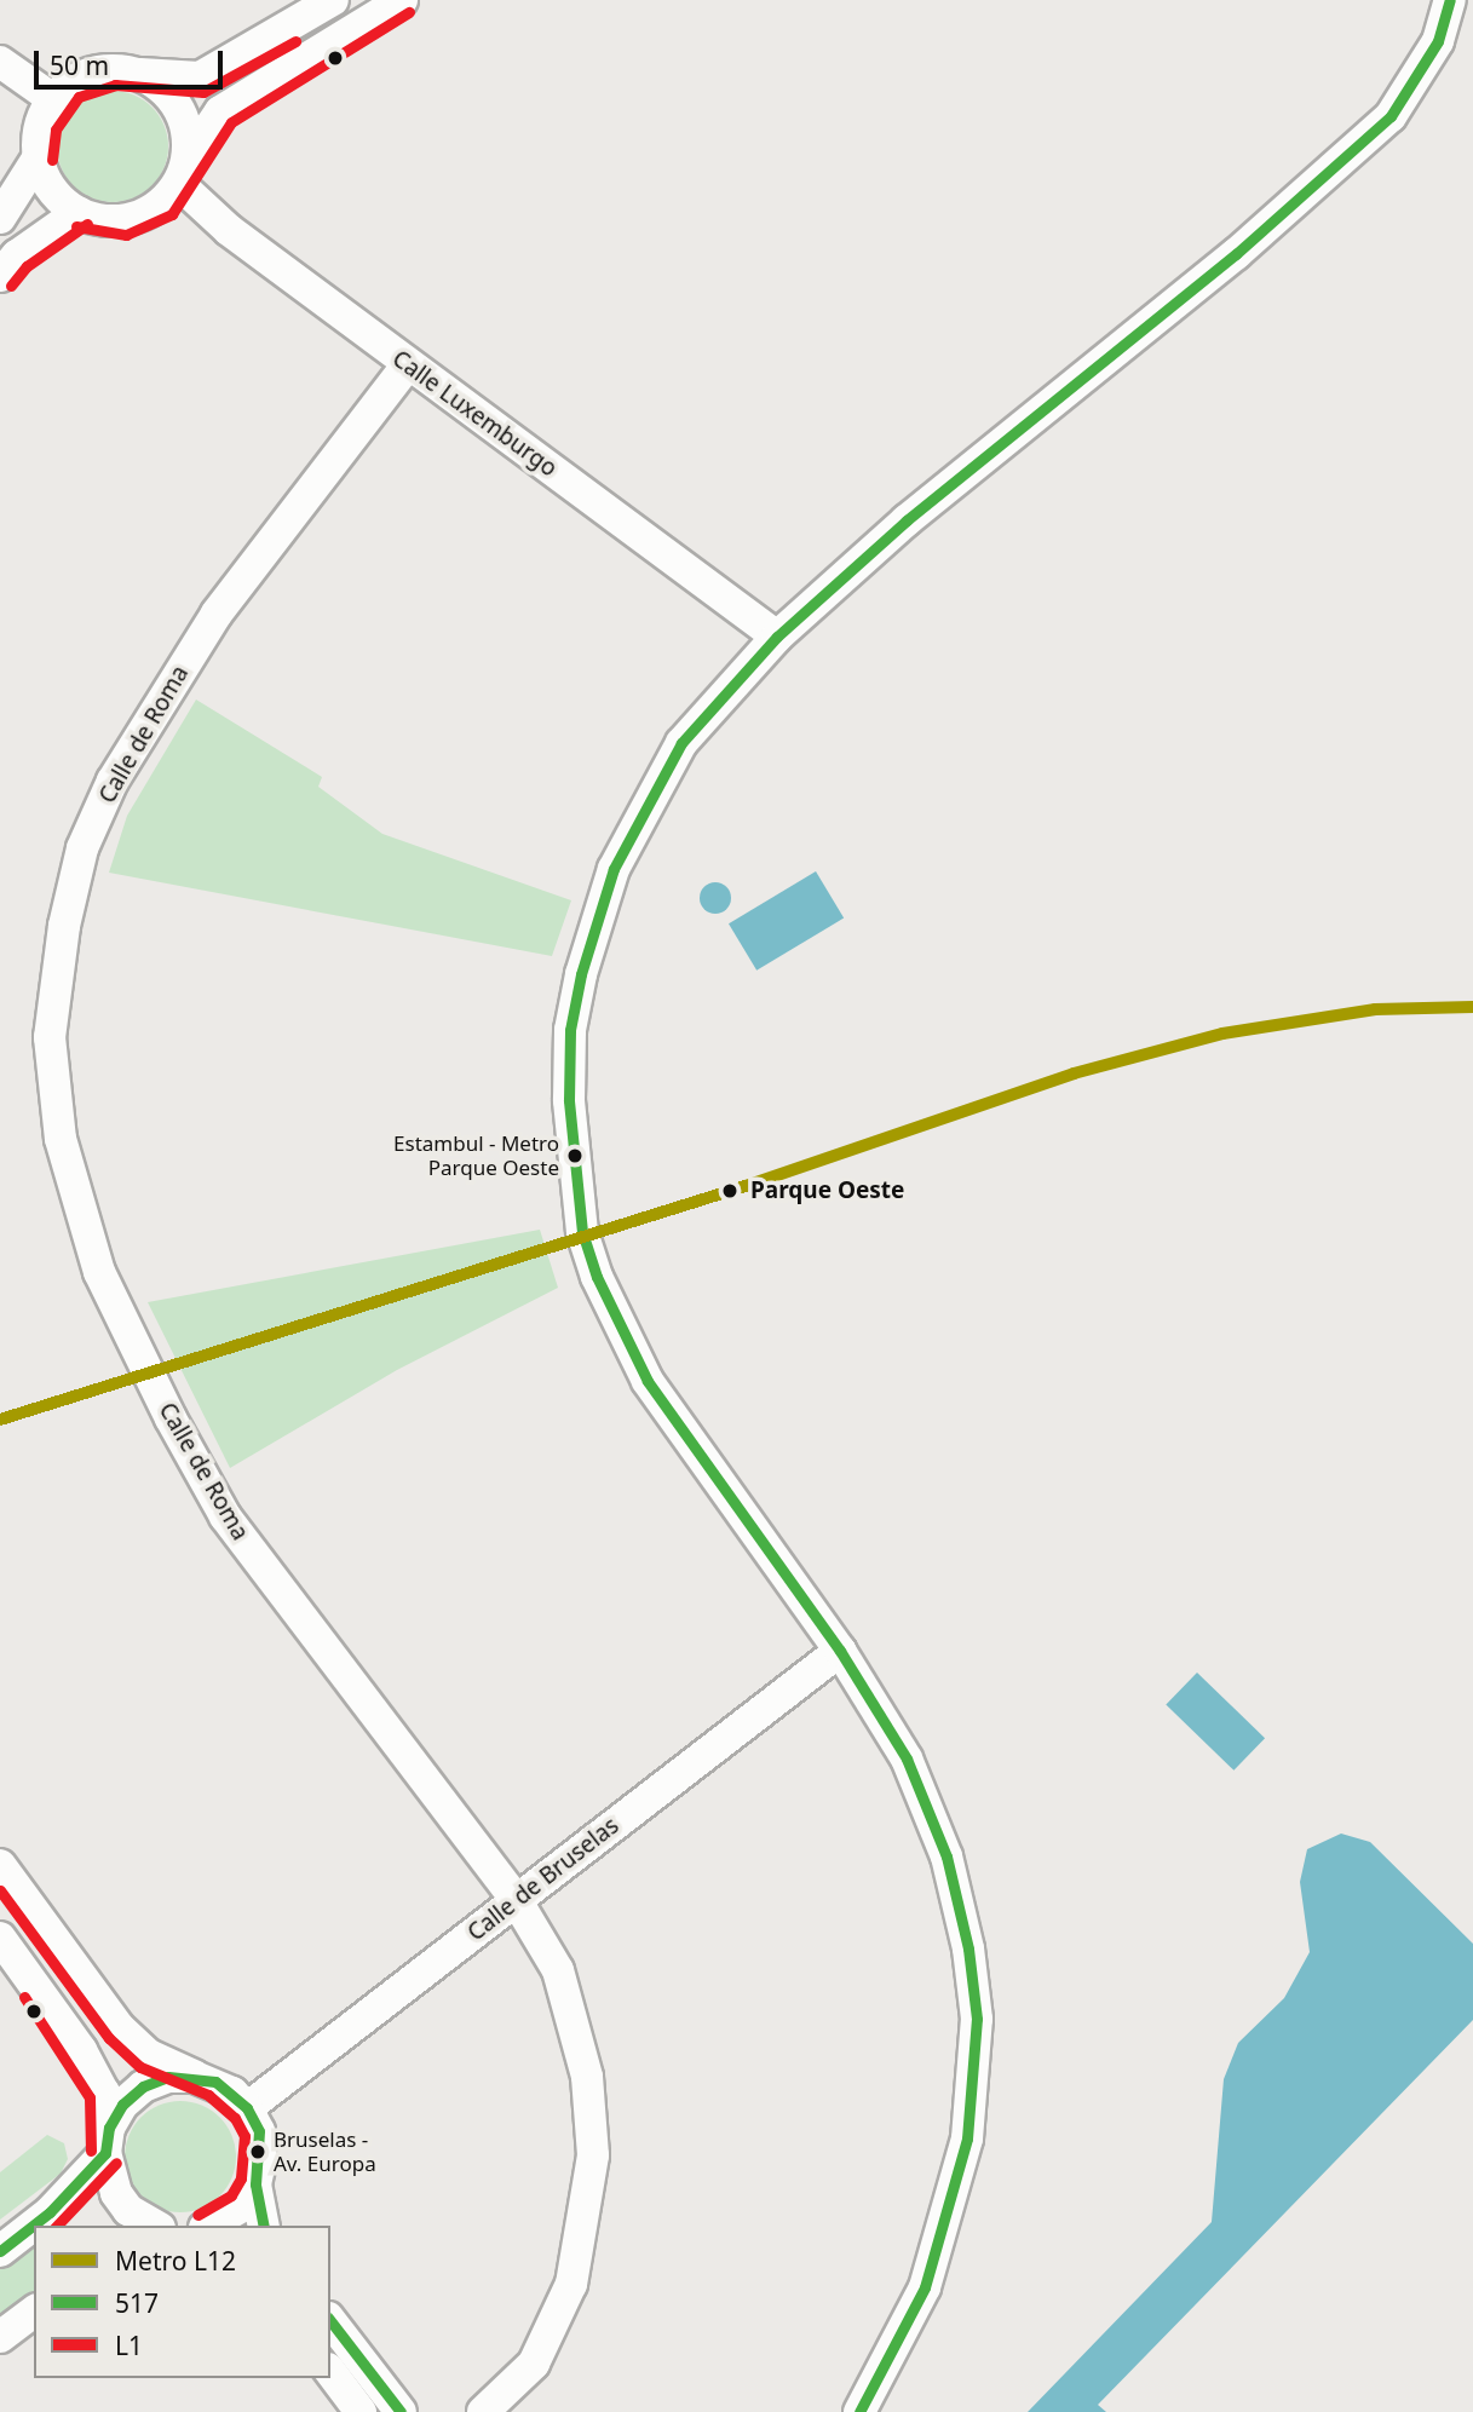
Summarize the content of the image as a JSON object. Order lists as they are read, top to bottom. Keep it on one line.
{"streets":{"street":["Calle Luxemburgo","Calle de Roma","Calle de Bruselas"]},"crossings":[["Calle Luxemburgo","Calle de Roma"],["Calle de Roma","Calle de Bruselas"]],"places":["Estambul - Metro Parque Oeste","Parque Oeste","Bruselas - Av. Europa"],"lines":["transit line 517","transit line L1","metro line L12"],"legend":["Metro L12","517","L1"],"scale_bar":"50 m"}
